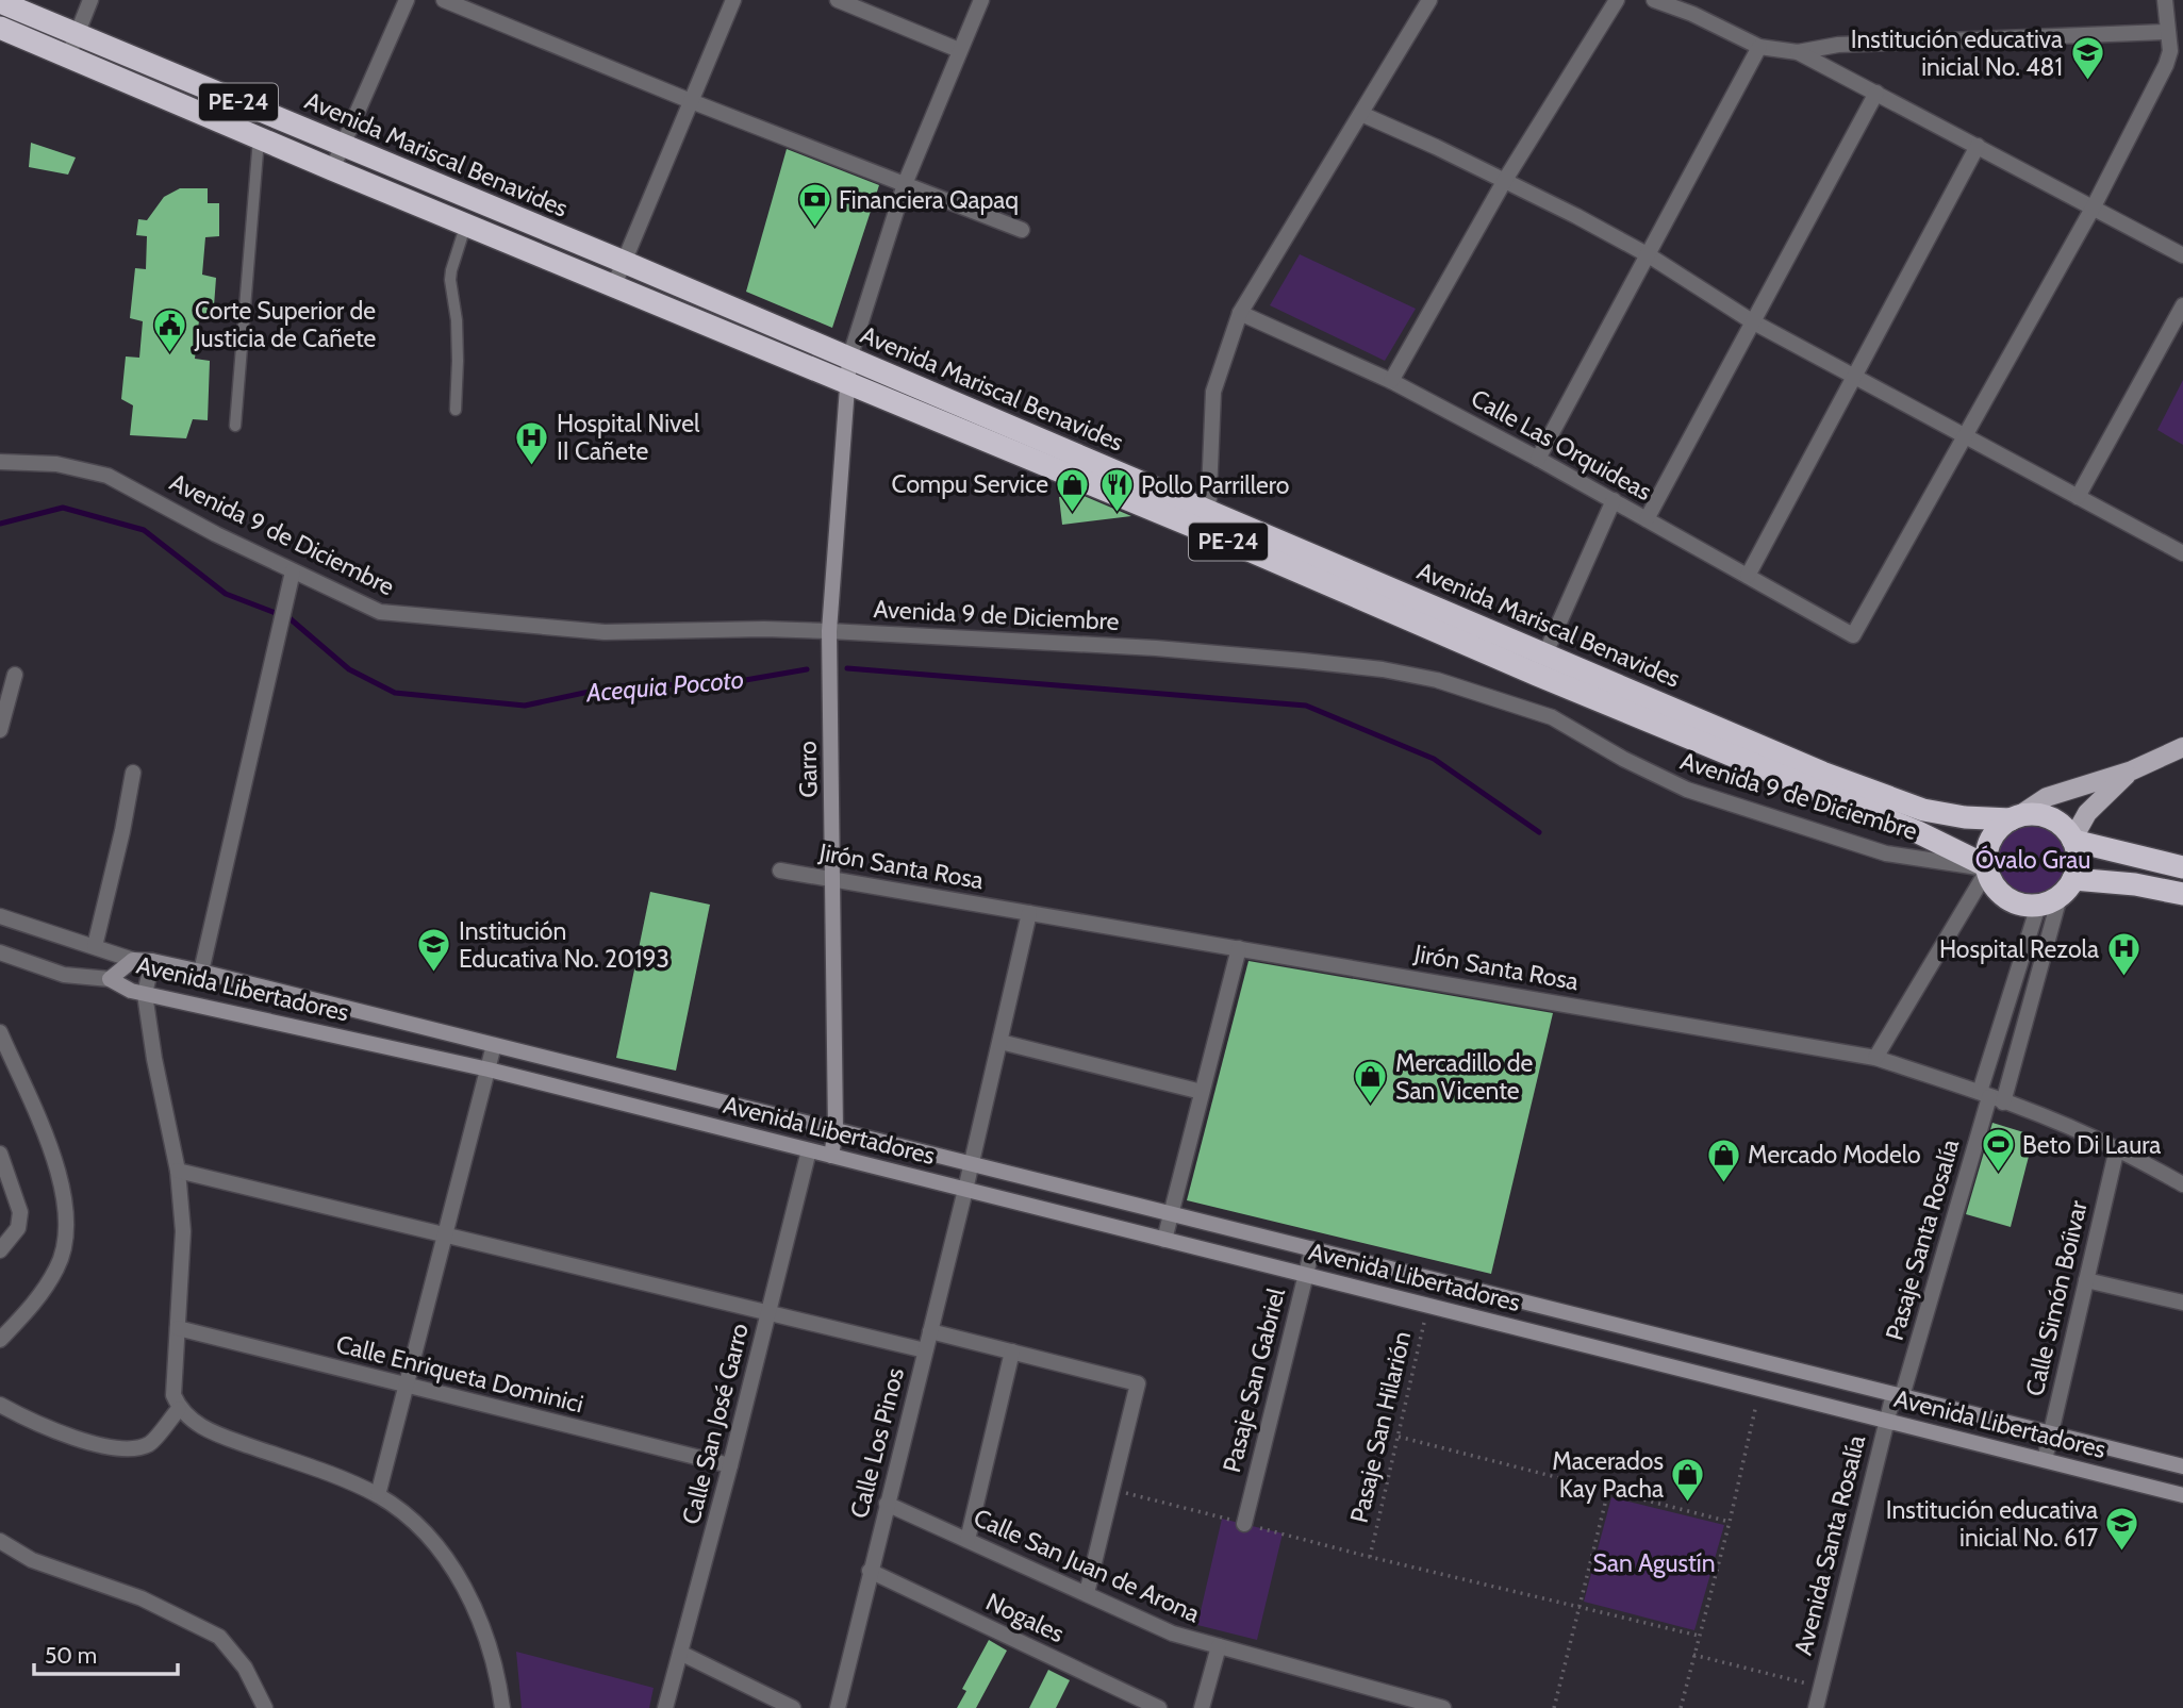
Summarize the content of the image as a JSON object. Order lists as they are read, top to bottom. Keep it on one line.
{"streets":{"highway":["PE-24","Avenida Mariscal Benavides"],"street":["Calle Las Orquideas","Avenida 9 de Diciembre","Garro","Jirón Santa Rosa","Avenida Libertadores","Pasaje Santa Rosalía","Calle Simón Boíivar","Calle Enriqueta Dominici","Pasaje San Gabriel","Calle San José Garro","Calle Los Pinos","Avenida Santa Rosalía","Calle San Juan de Arona","Nogales"],"path":["Pasaje San Hilarión"]},"crossings":[["Avenida Mariscal Benavides","Avenida 9 de Diciembre"],["Avenida Mariscal Benavides","Garro"],["Avenida 9 de Diciembre","Garro"],["Garro","Jirón Santa Rosa"],["Garro","Avenida Libertadores"],["Jirón Santa Rosa","Pasaje Santa Rosalía"],["Jirón Santa Rosa","Calle Simón Boíivar"],["Jirón Santa Rosa","Calle Los Pinos"],["Avenida Libertadores","Pasaje Santa Rosalía"],["Avenida Libertadores","Calle Simón Boíivar"],["Avenida Libertadores","Pasaje San Gabriel"],["Avenida Libertadores","Calle San José Garro"],["Avenida Libertadores","Pasaje San Hilarión"],["Avenida Libertadores","Calle Los Pinos"],["Avenida Libertadores","Avenida Santa Rosalía"],["Pasaje Santa Rosalía","Avenida Santa Rosalía"],["Calle Enriqueta Dominici","Calle San José Garro"],["Calle Los Pinos","Calle San Juan de Arona"],["Calle Los Pinos","Nogales"]],"water":["Acequia Pocoto"],"parks":["Óvalo Grau","San Agustín"],"places":{"school or university":["Institución educativa inicial No. 481","Institución Educativa No. 20193","Institución educativa inicial No. 617"],"bank":["Financiera Qapaq"],"public building":["Corte Superior de Justicia de Cañete"],"hospital":["Hospital Nivel II Cañete","Hospital Rezola"],"shop":["Compu Service","Mercadillo de San Vicente","Mercado Modelo","Macerados Kay Pacha"],"restaurant":["Pollo Parrillero"],"sports":["Beto Di Laura"]},"scale_bar":"50 m"}
